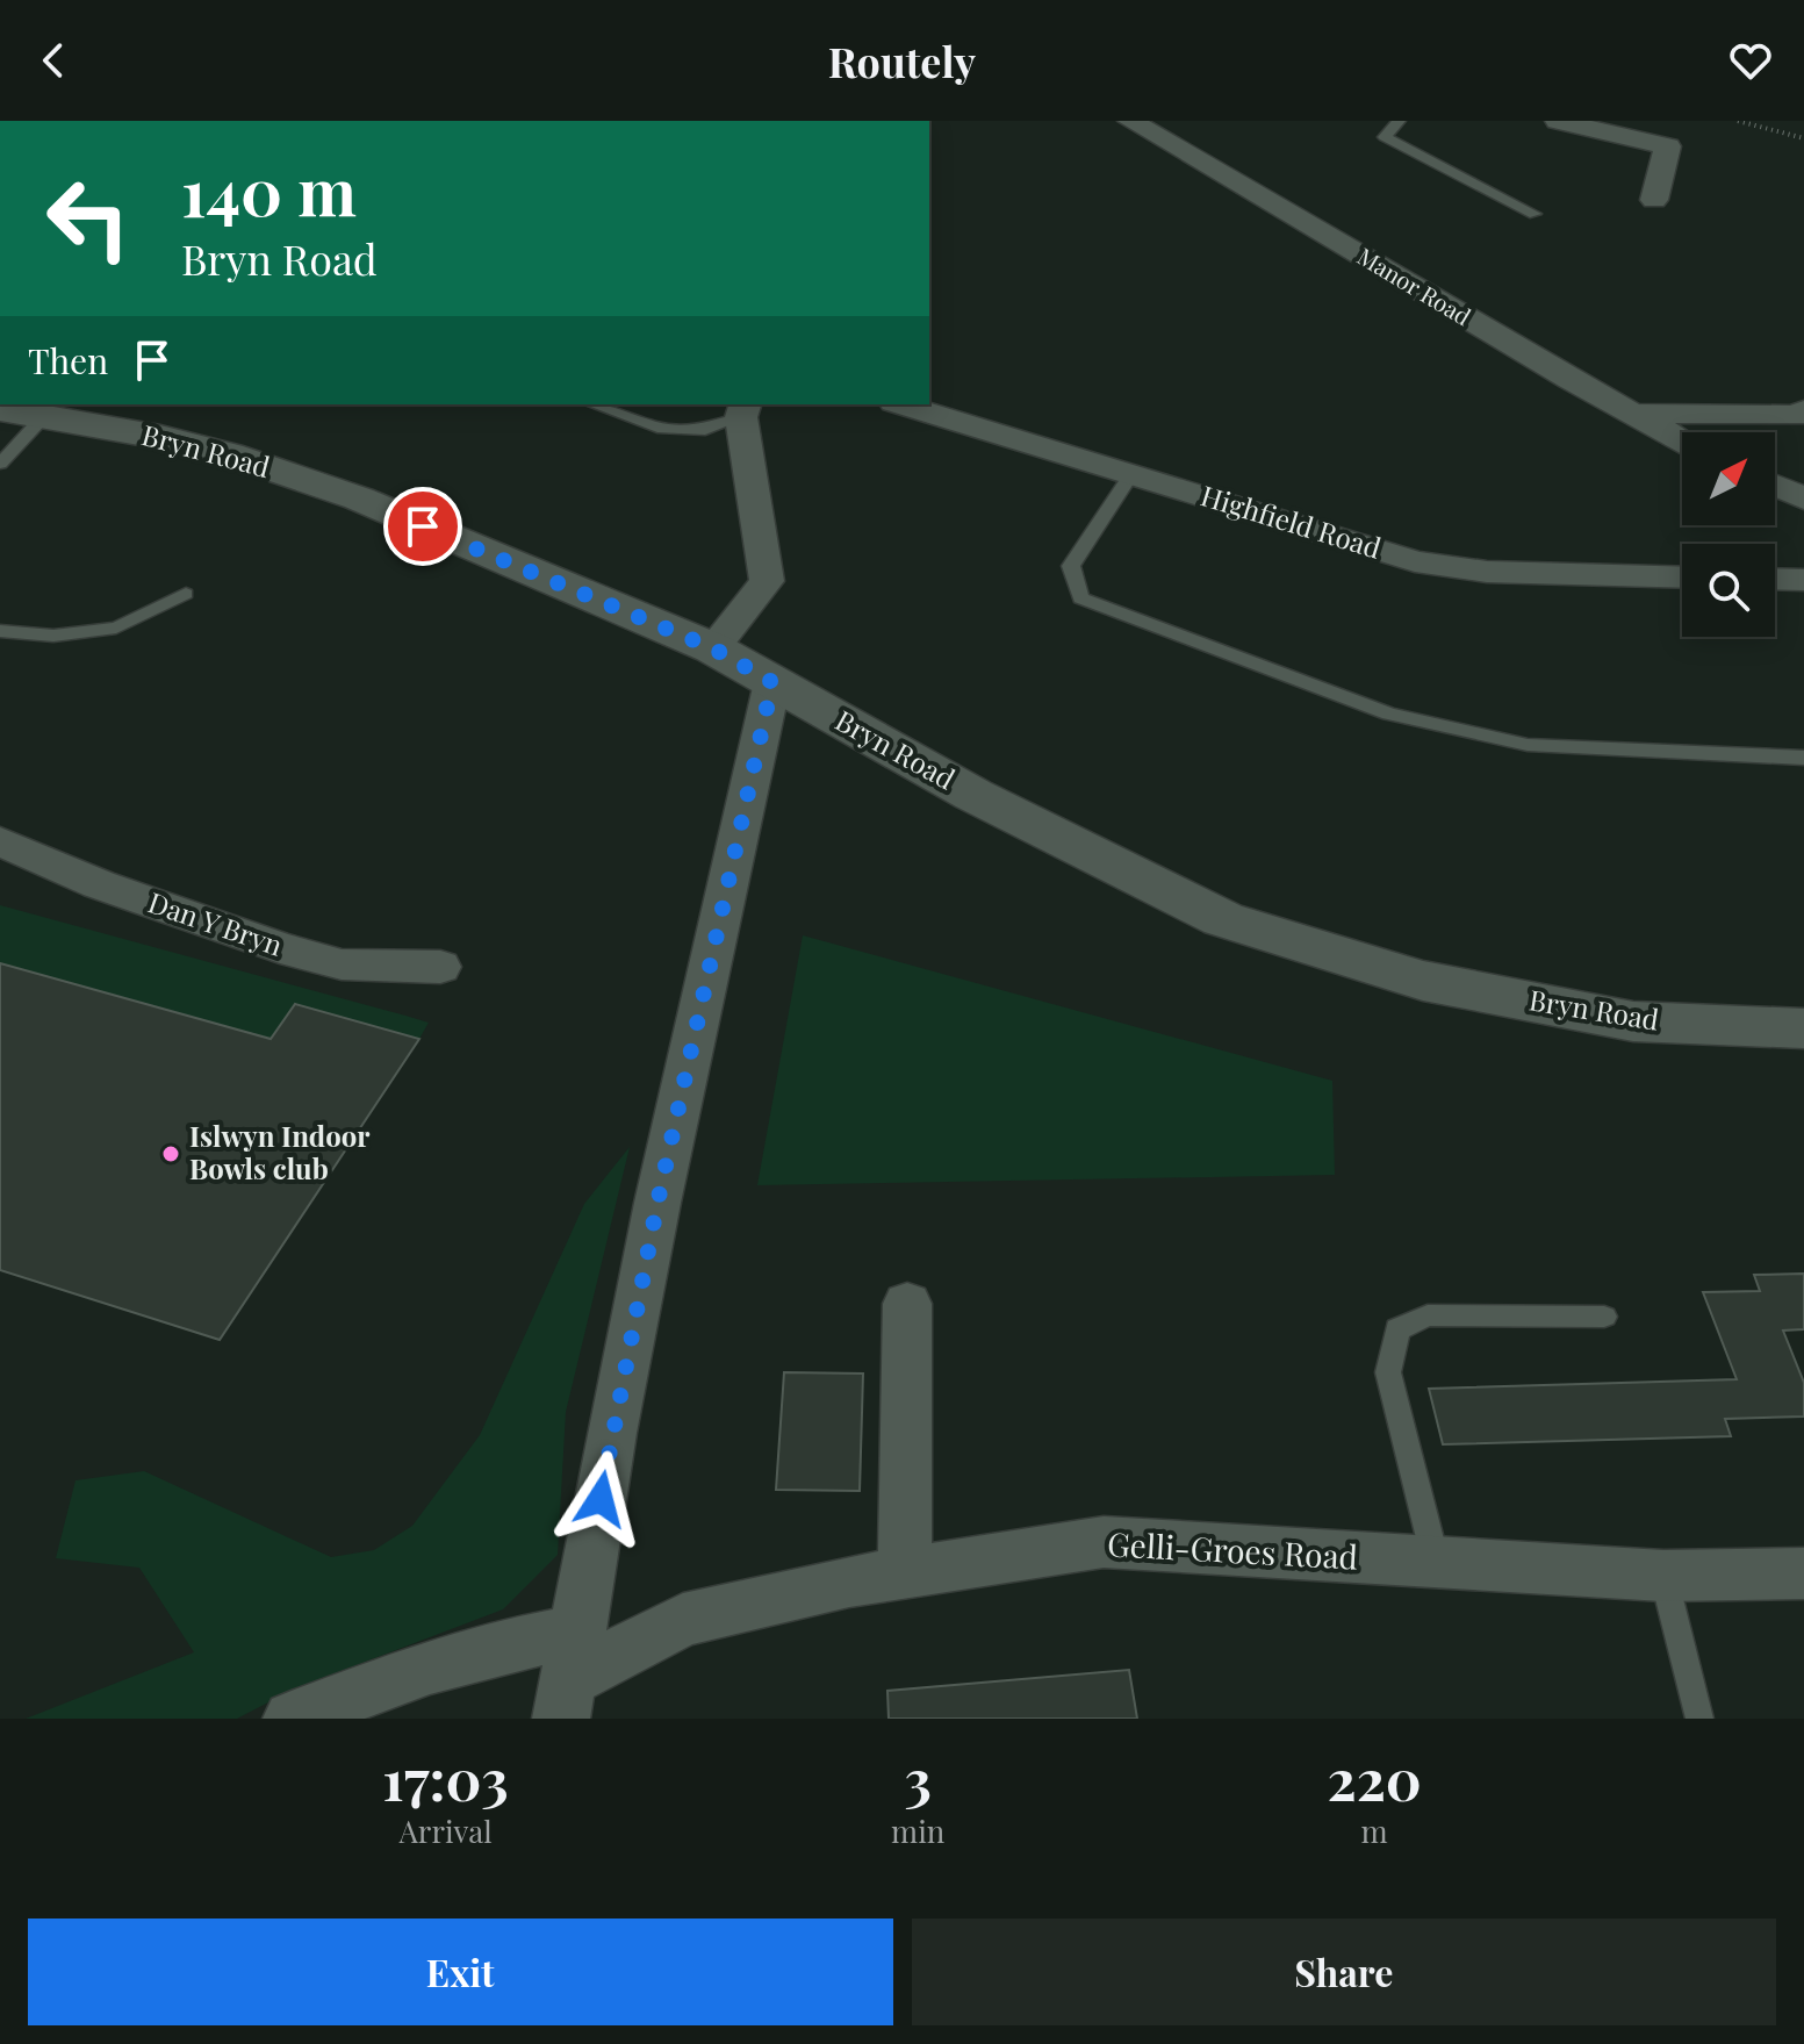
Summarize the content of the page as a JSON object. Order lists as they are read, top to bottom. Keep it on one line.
{"streets":{"street":["Manor Road","Bryn Road","Highfield Road","Dan Y Bryn","Gelli-Groes Road"]},"places":["Islwyn Indoor Bowls club"],"north":"top right","page":{"header":"Routely","turn":["140 m","Bryn Road"],"then":"Then","eta":["17:03","Arrival","3","min","220","m"],"buttons":["Exit","Share"]}}
